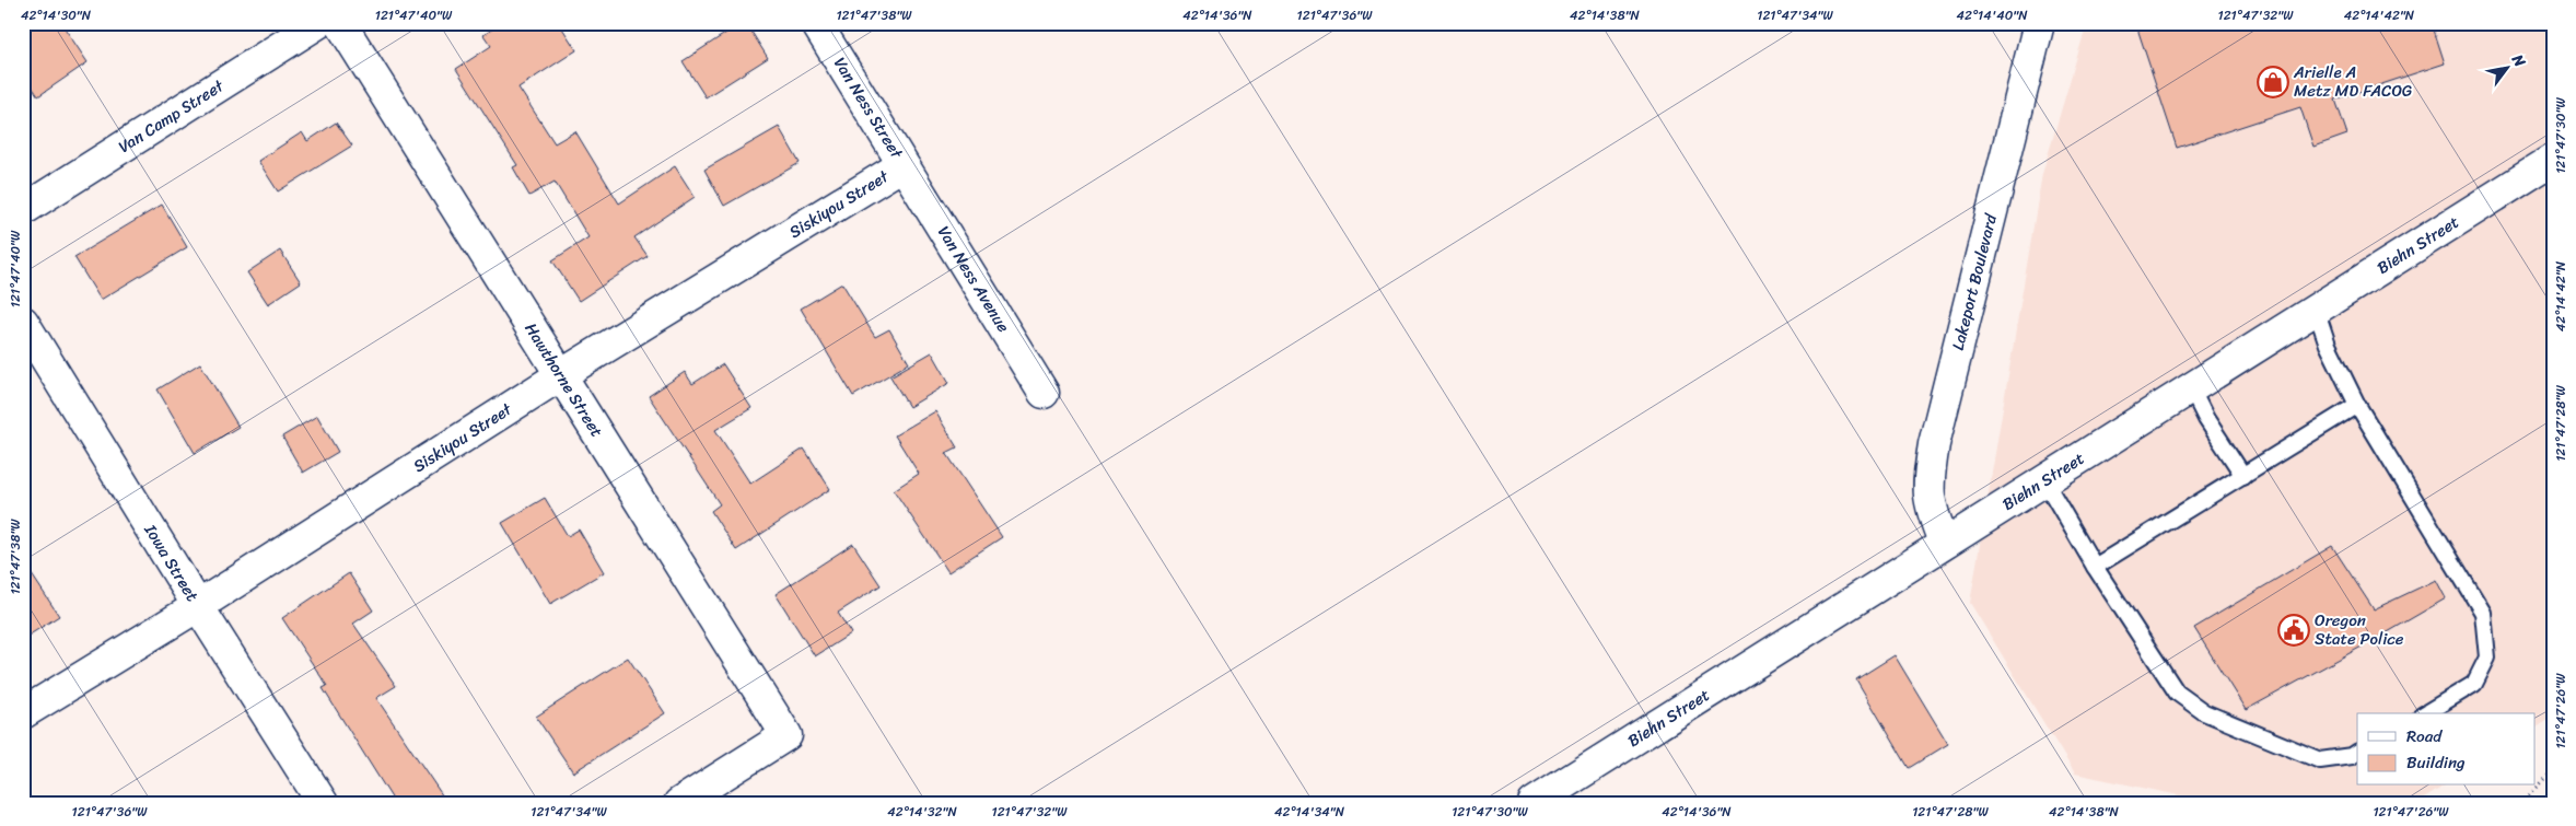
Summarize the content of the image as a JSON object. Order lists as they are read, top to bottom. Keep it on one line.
{"streets":{"street":["Van Ness Street","Van Camp Street","Siskiyou Street","Biehn Street","Van Ness Avenue","Lakeport Boulevard","Hawthorne Street","Iowa Street"]},"crossings":[["Van Ness Street","Siskiyou Street"],["Van Ness Street","Van Ness Avenue"],["Siskiyou Street","Van Ness Avenue"],["Siskiyou Street","Hawthorne Street"],["Siskiyou Street","Iowa Street"],["Biehn Street","Lakeport Boulevard"]],"places":{"shop":["Arielle A Metz MD FACOG"],"public building":["Oregon State Police"]},"legend":["Road","Building"],"north":"top right","coordinates":["42°14'30\"N","121°47'40\"W","121°47'38\"W","42°14'36\"N","121°47'36\"W","42°14'38\"N","121°47'34\"W","42°14'40\"N","121°47'32\"W","42°14'42\"N","121°47'30\"W","121°47'28\"W","121°47'26\"W","42°14'32\"N","42°14'34\"N"]}
